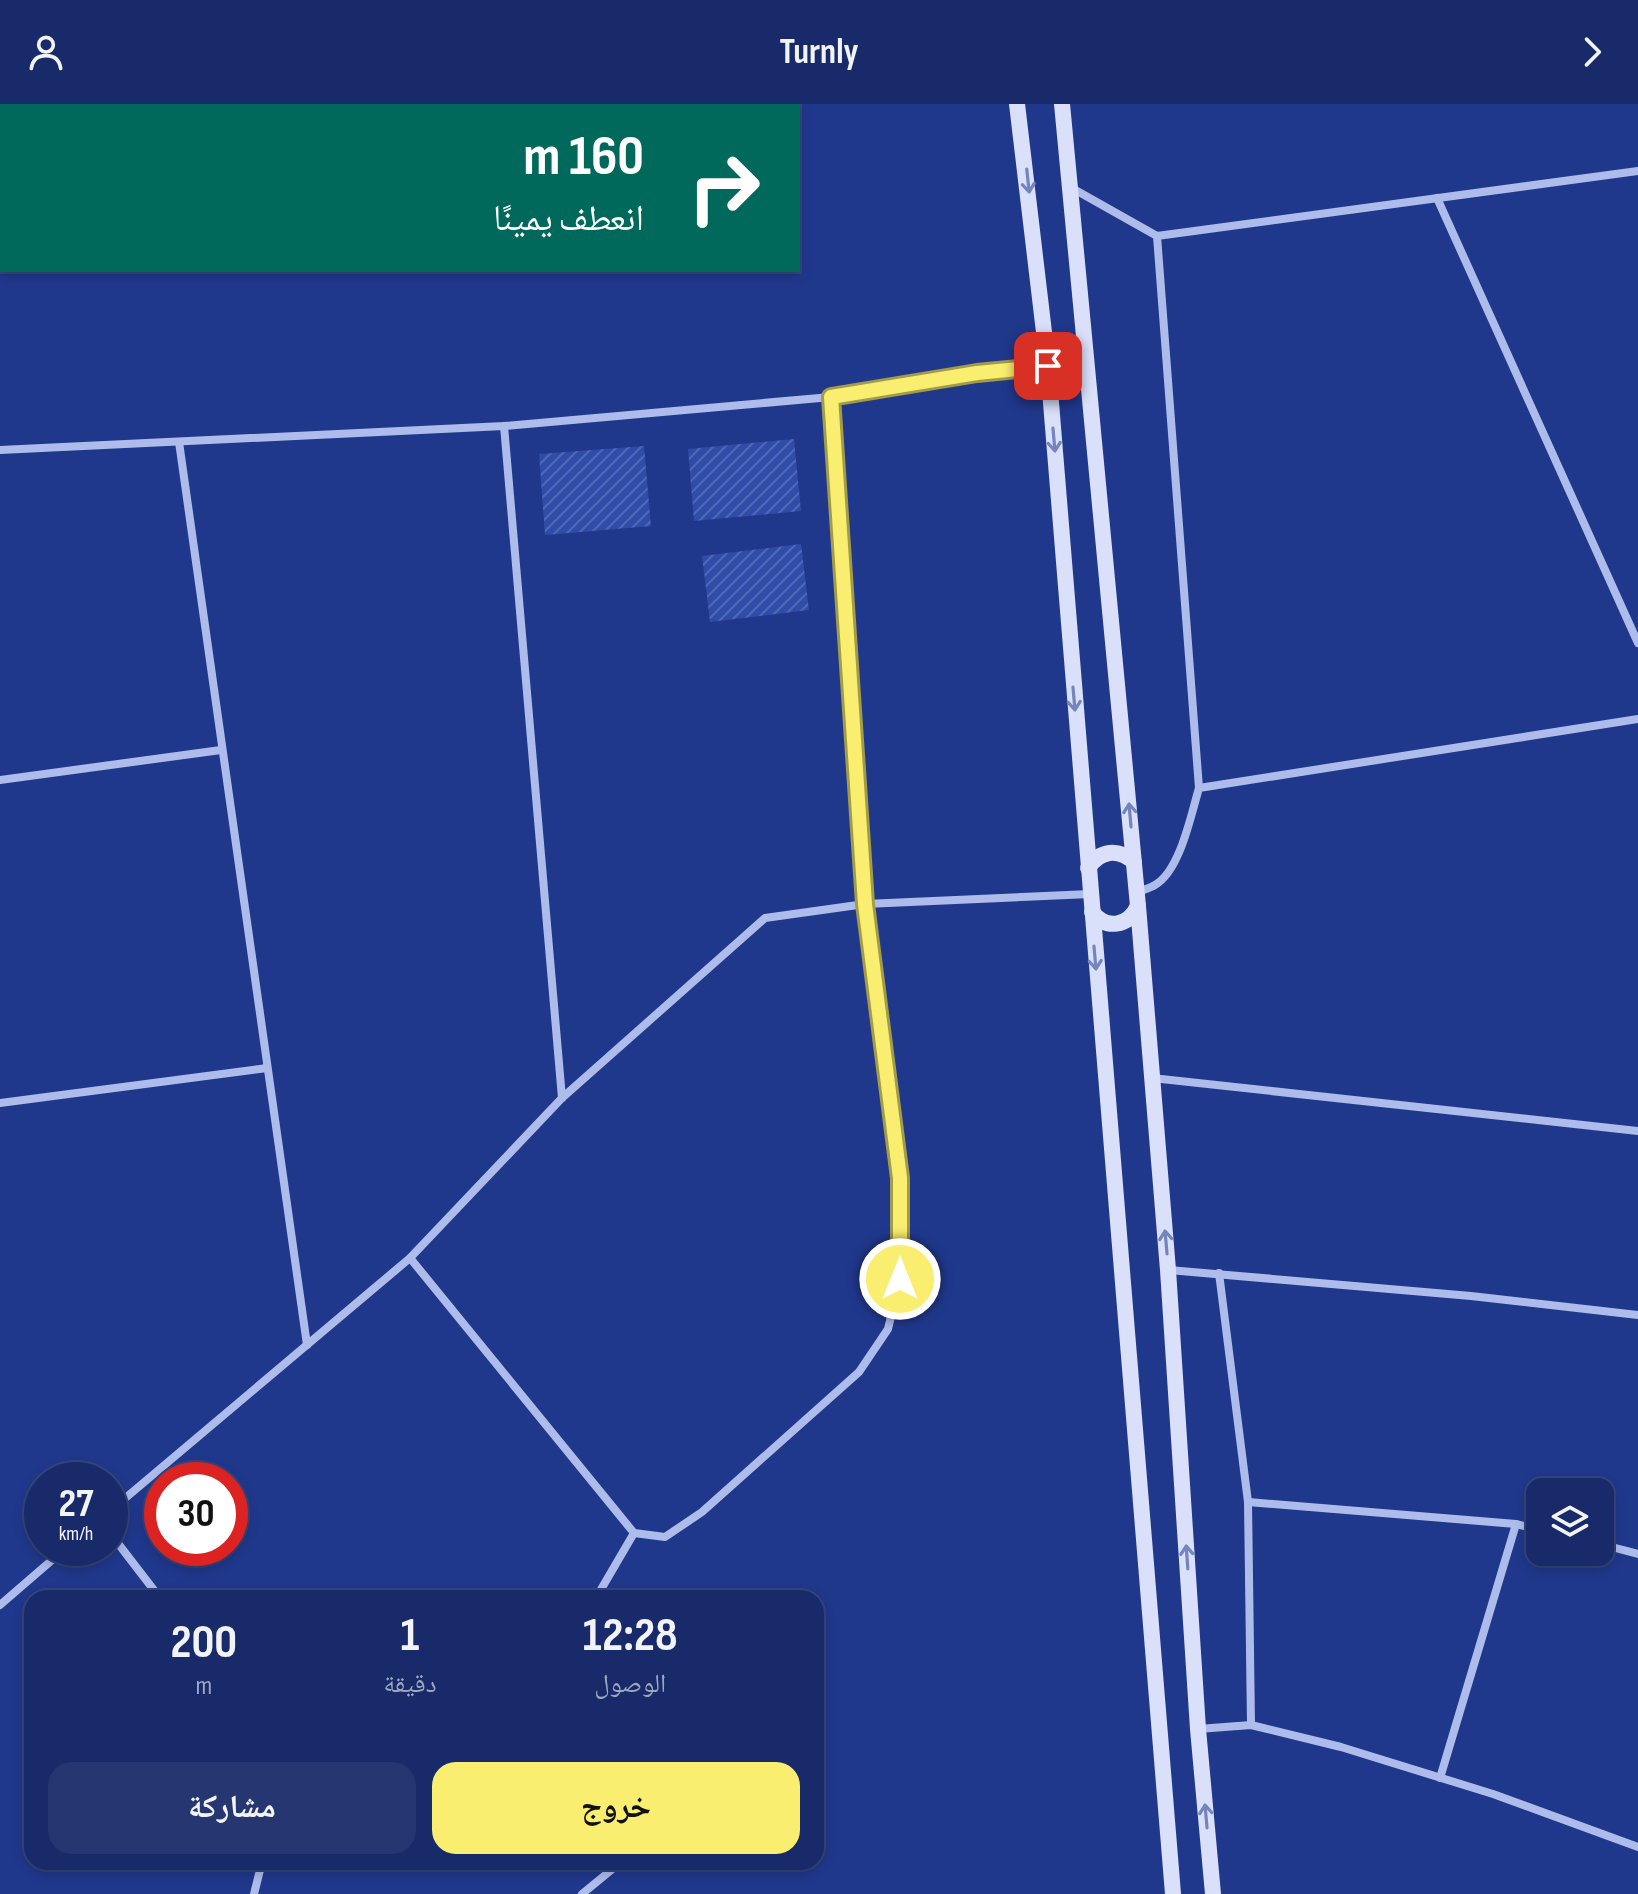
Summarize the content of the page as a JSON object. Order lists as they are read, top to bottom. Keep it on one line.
{"page":{"header":"Turnly","turn":["160 m","انعطف يمينًا"],"speed":"27 km/h","limit":"30","eta":["12:28","الوصول","1","دقيقة","200","m"],"buttons":["خروج","مشاركة"]}}
